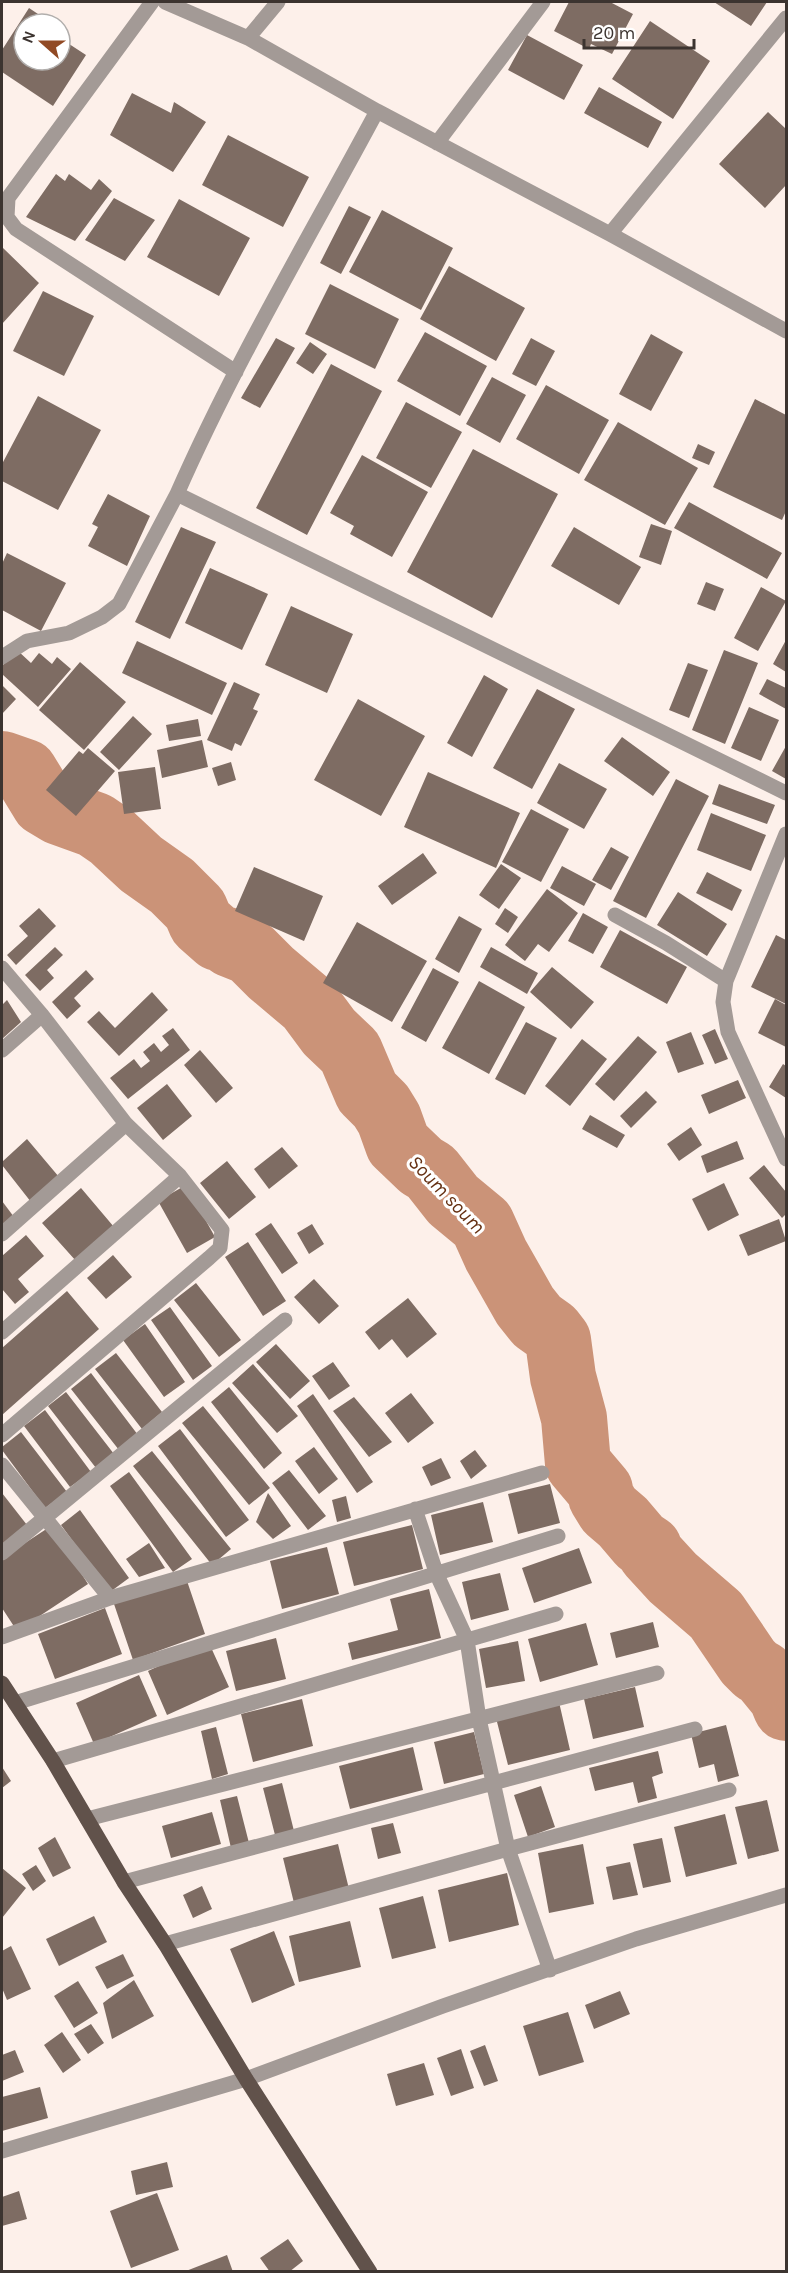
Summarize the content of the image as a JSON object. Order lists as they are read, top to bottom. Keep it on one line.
{"water":["Soum soum"],"scale_bar":"20 m","north":"left"}
